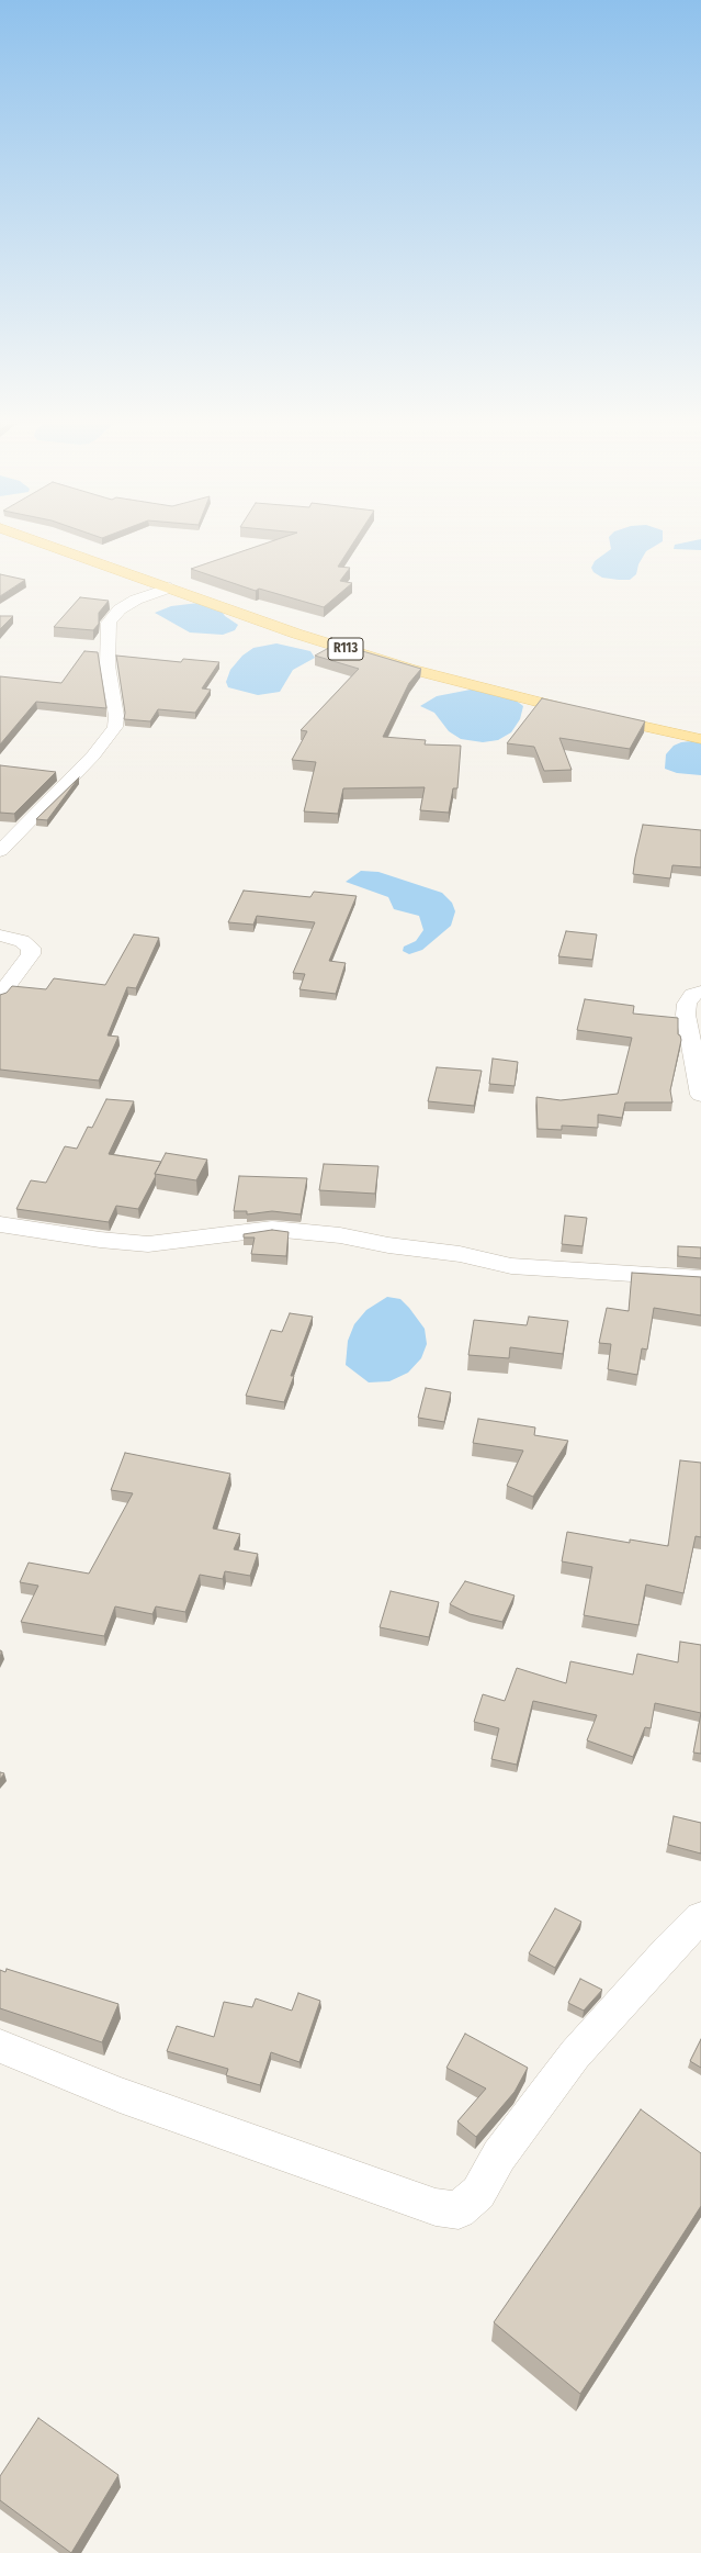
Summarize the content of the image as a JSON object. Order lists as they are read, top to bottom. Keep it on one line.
{"streets":{"main road":["R113"]}}
